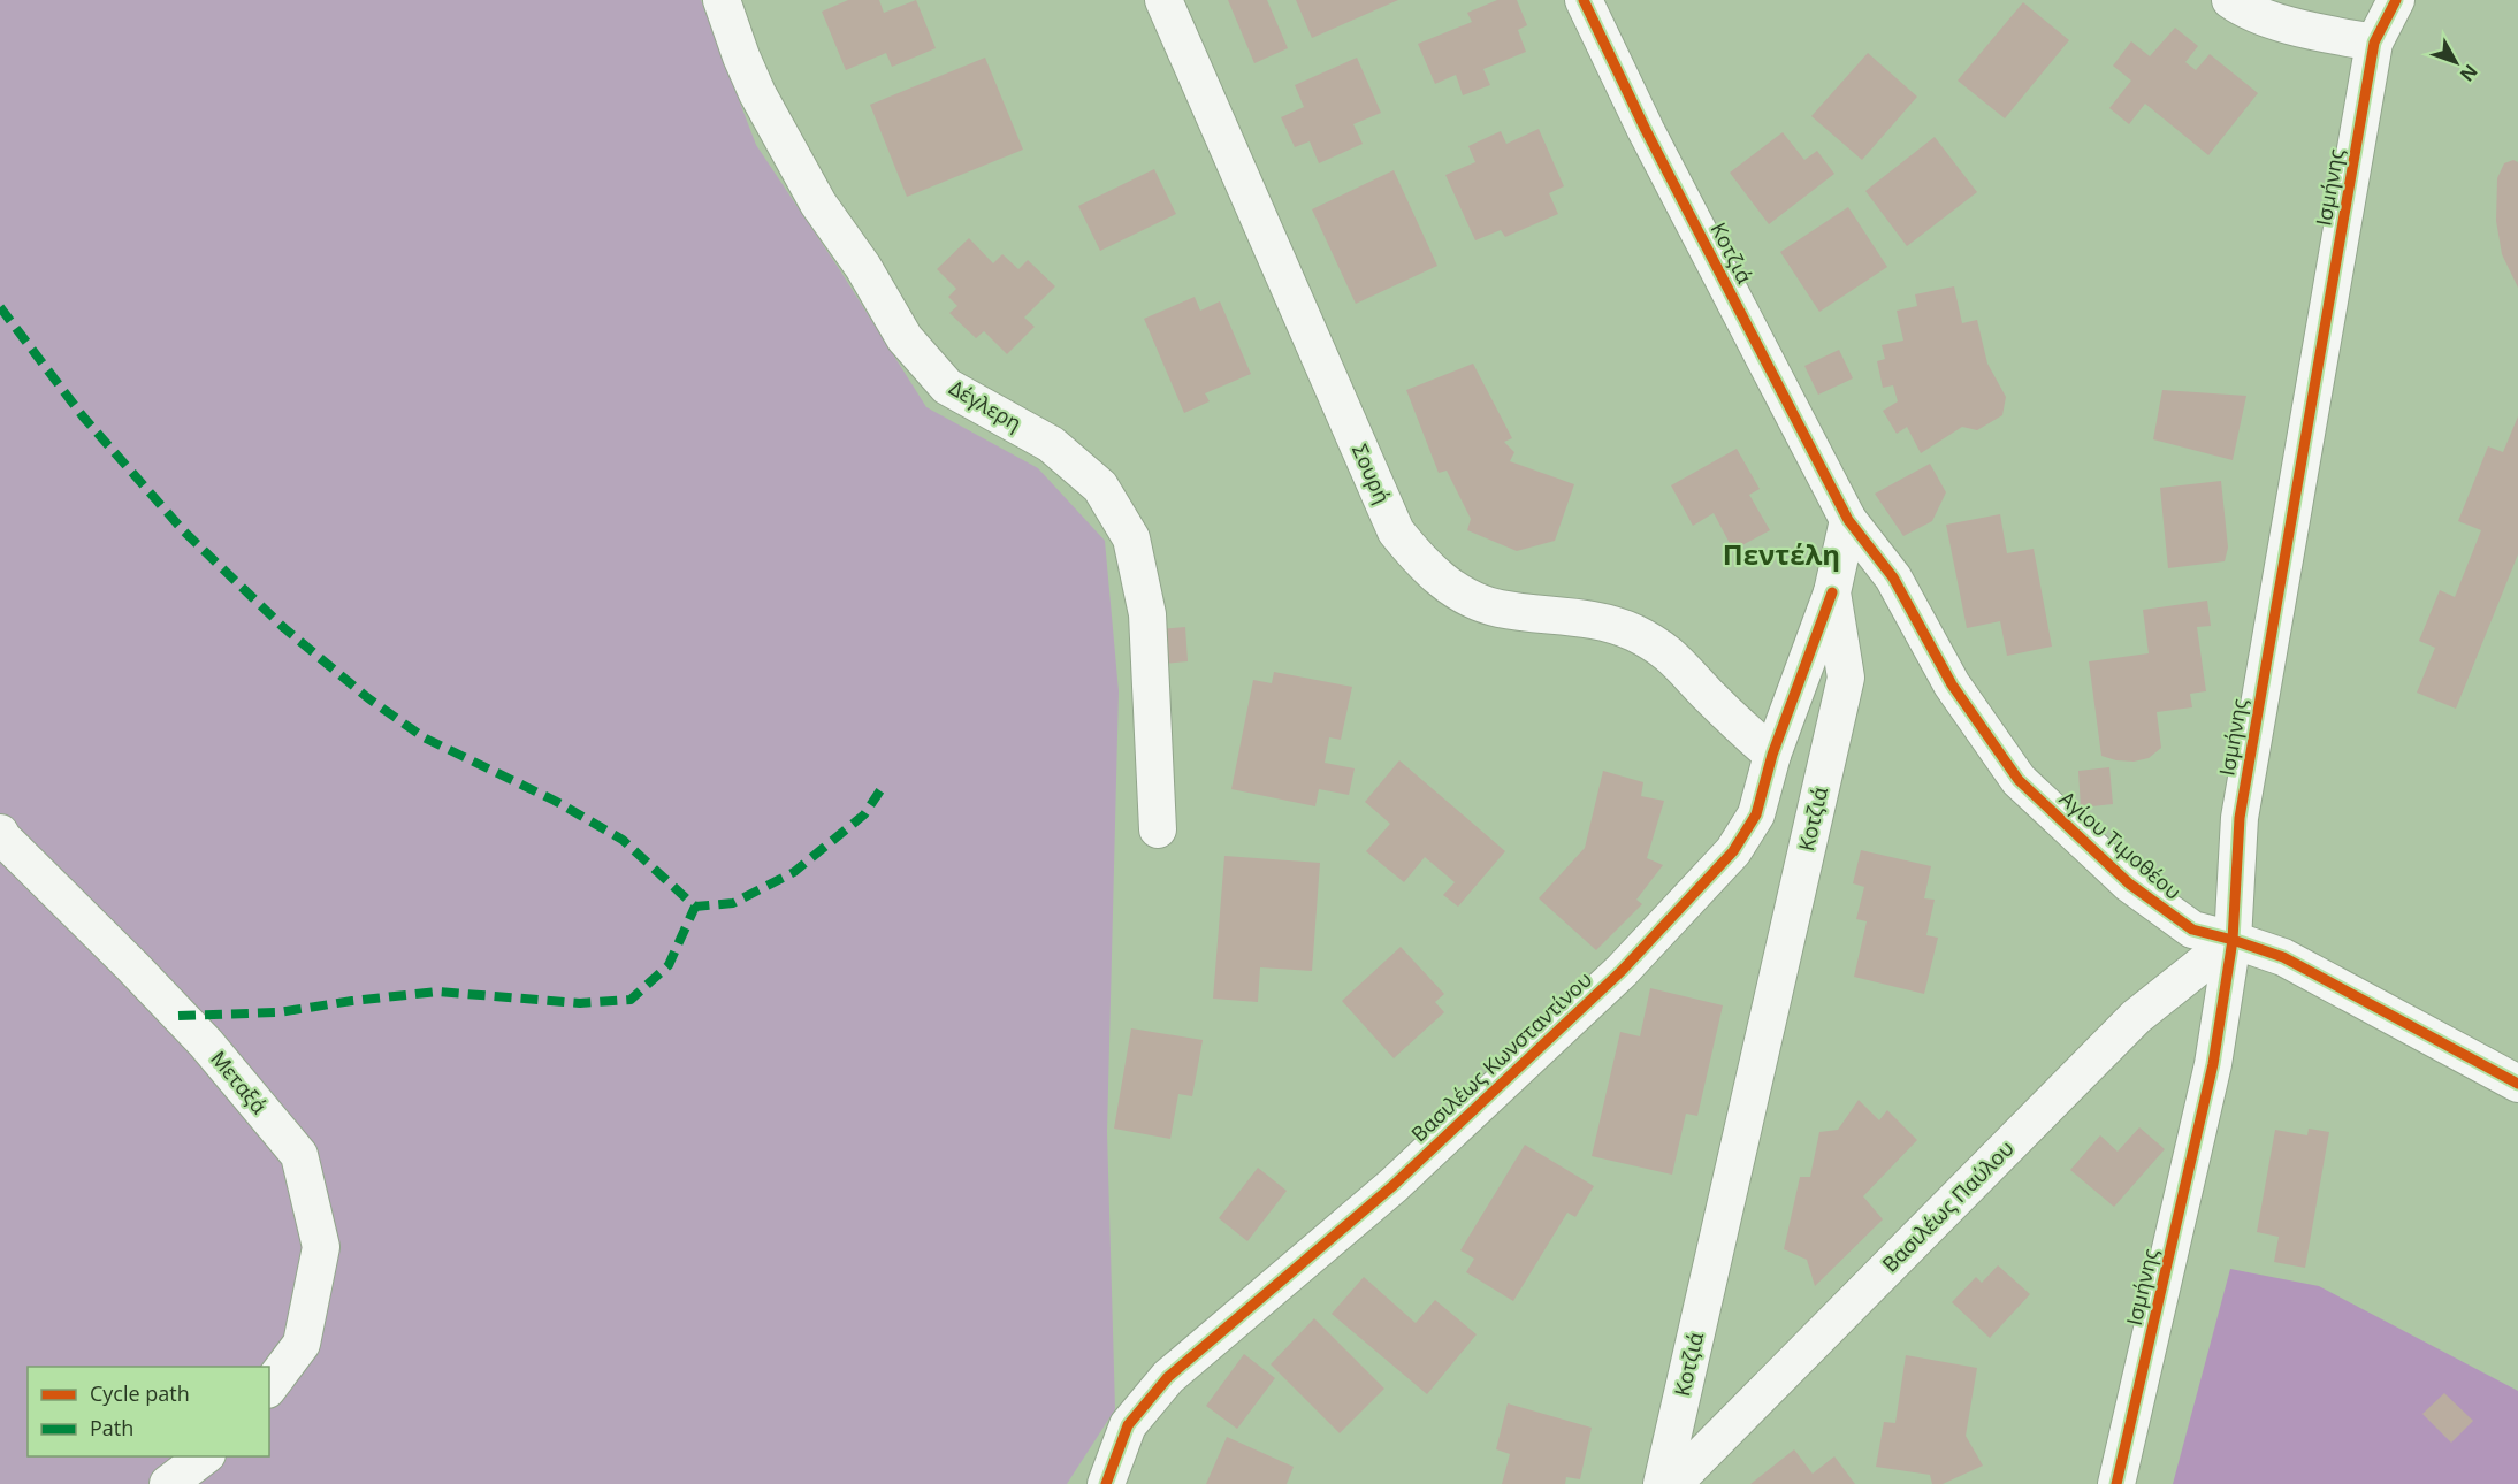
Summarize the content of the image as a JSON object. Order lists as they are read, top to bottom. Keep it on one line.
{"streets":{"street":["Ισμήνης","Κοτζιά","Δέγλερη","Σουρή","Αγίου Τιμοθέου","Βασιλέως Κωνσταντίνου","Μεταξά","Βασιλέως Παύλου"]},"crossings":[["Ισμήνης","Αγίου Τιμοθέου"],["Ισμήνης","Βασιλέως Παύλου"],["Κοτζιά","Αγίου Τιμοθέου"],["Κοτζιά","Βασιλέως Κωνσταντίνου"],["Σουρή","Βασιλέως Κωνσταντίνου"],["Αγίου Τιμοθέου","Βασιλέως Παύλου"]],"districts":["Πεντέλη"],"legend":["Cycle path","Path"],"north":"bottom right"}
